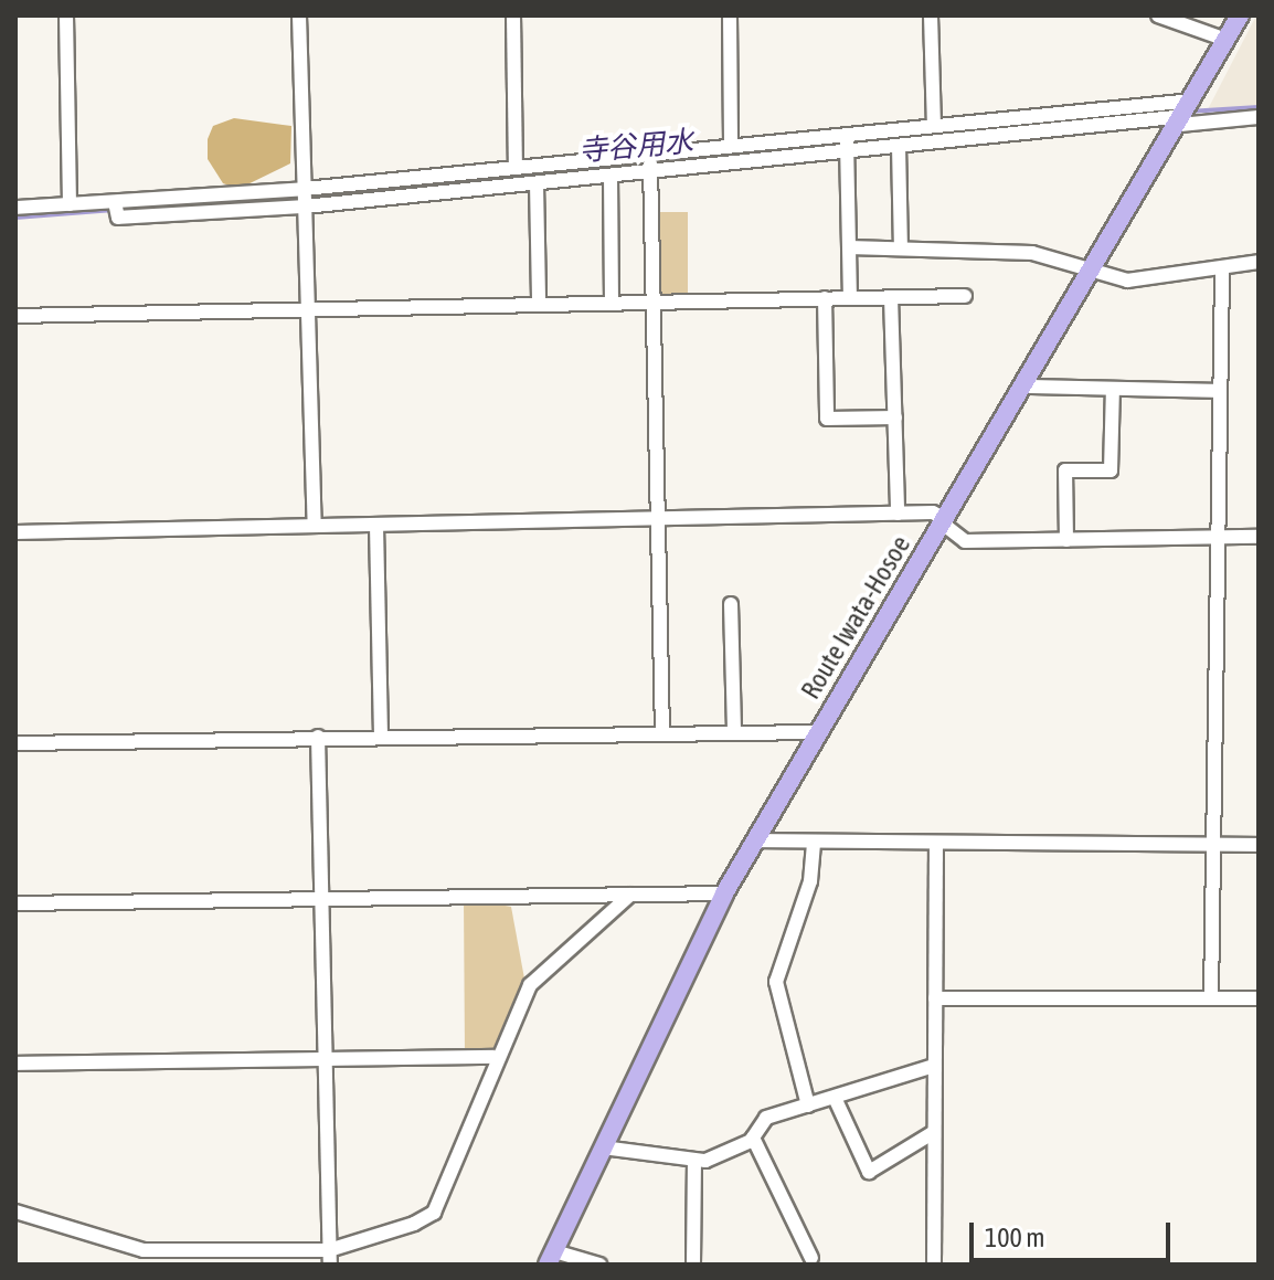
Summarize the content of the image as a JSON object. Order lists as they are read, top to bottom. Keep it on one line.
{"streets":{"main road":["Route Iwata-Hosoe"]},"water":["寺谷用水"],"scale_bar":"100 m"}
